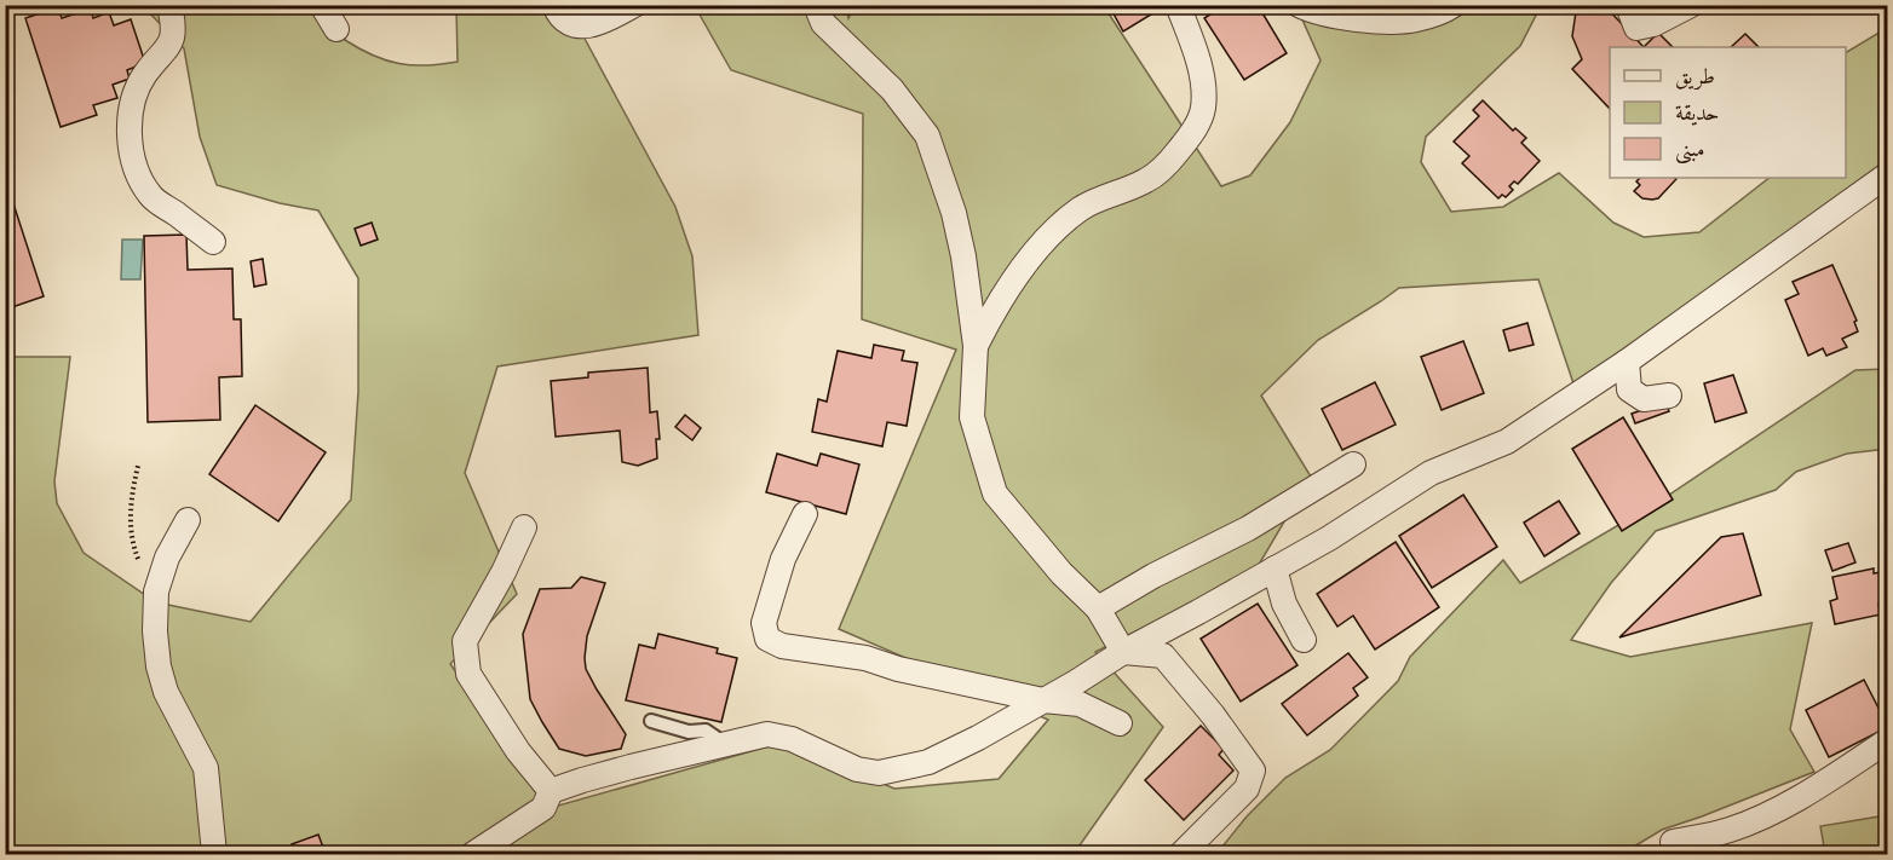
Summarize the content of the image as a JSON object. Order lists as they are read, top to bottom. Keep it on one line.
{"legend":["طريق","حديقة","مبنى"]}
